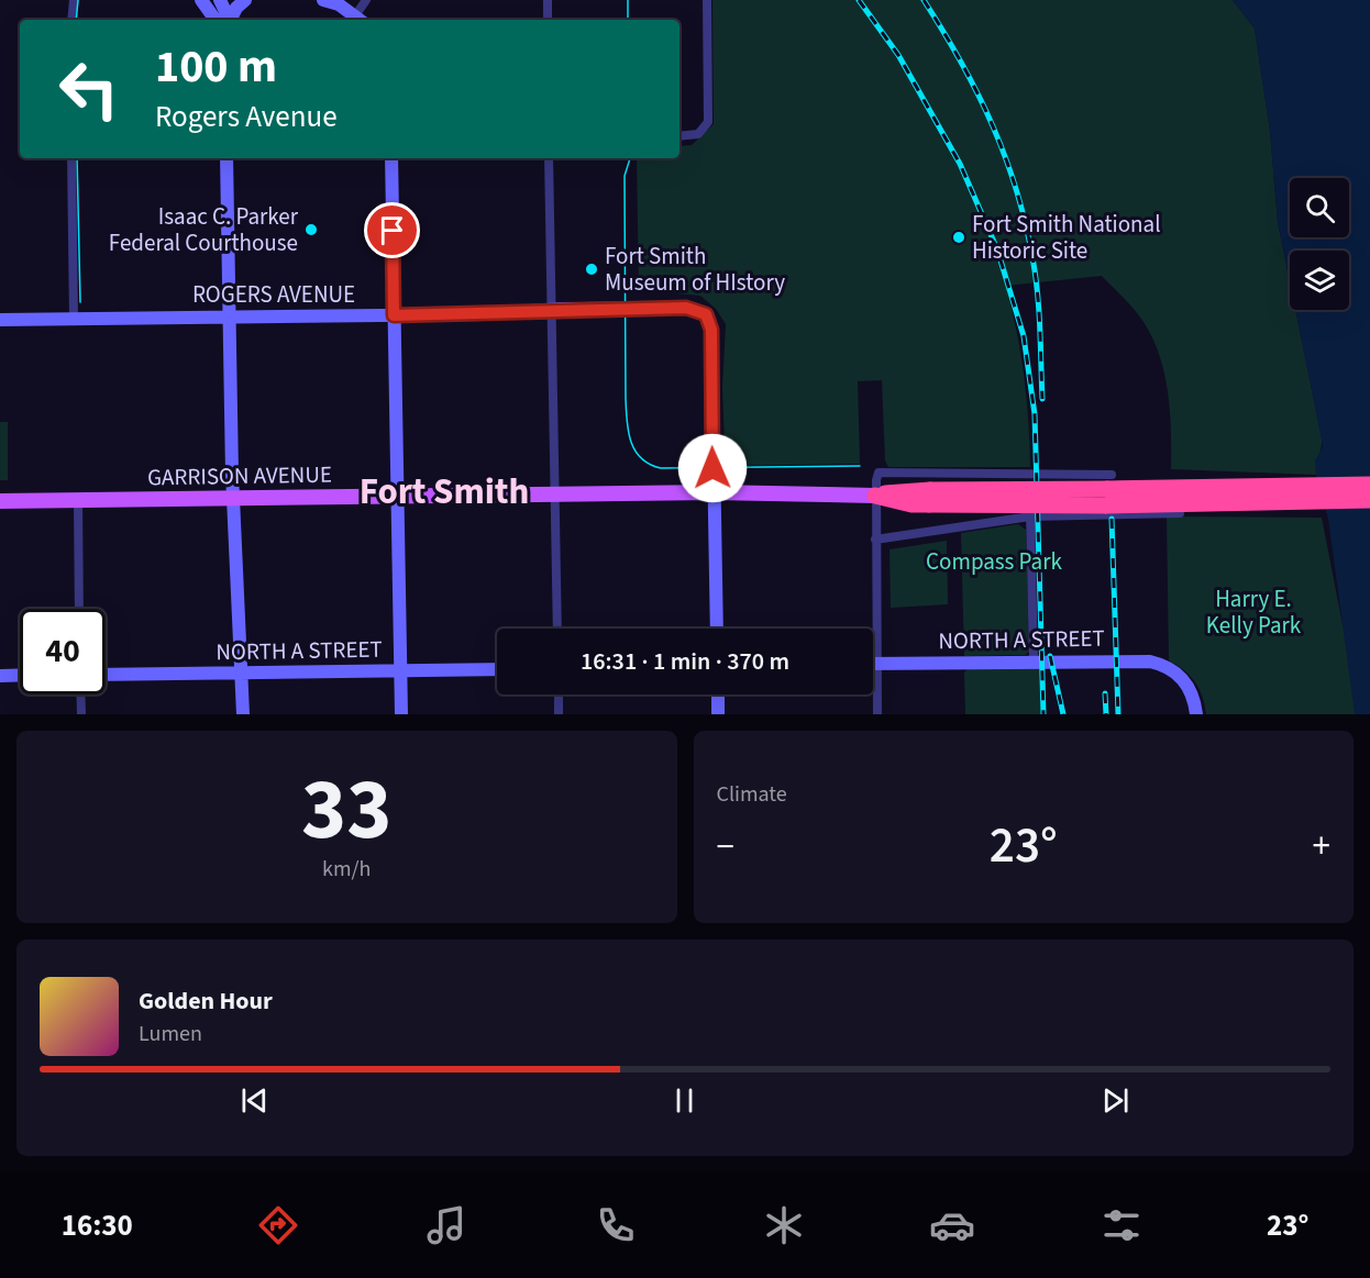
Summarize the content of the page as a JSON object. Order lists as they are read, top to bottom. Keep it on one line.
{"streets":{"highway":["GARRISON AVENUE"],"street":["ROGERS AVENUE","NORTH A STREET"]},"crossings":[["ROGERS AVENUE","GARRISON AVENUE"]],"districts":["Fort Smith"],"parks":["Compass Park","Harry E. Kelly Park"],"places":["Isaac C. Parker Federal Courthouse","Fort Smith National Historic Site","Fort Smith Museum of HIstory"],"page":{"turn":["100 m","Rogers Avenue"],"limit":"40","trip":"16:31 · 1 min · 370 m","tile":[["33","km/h"],"Climate"],"heat":["−","23°","+"],"song":["Golden Hour","Lumen"],"tabs":["16:30","23°"]}}
